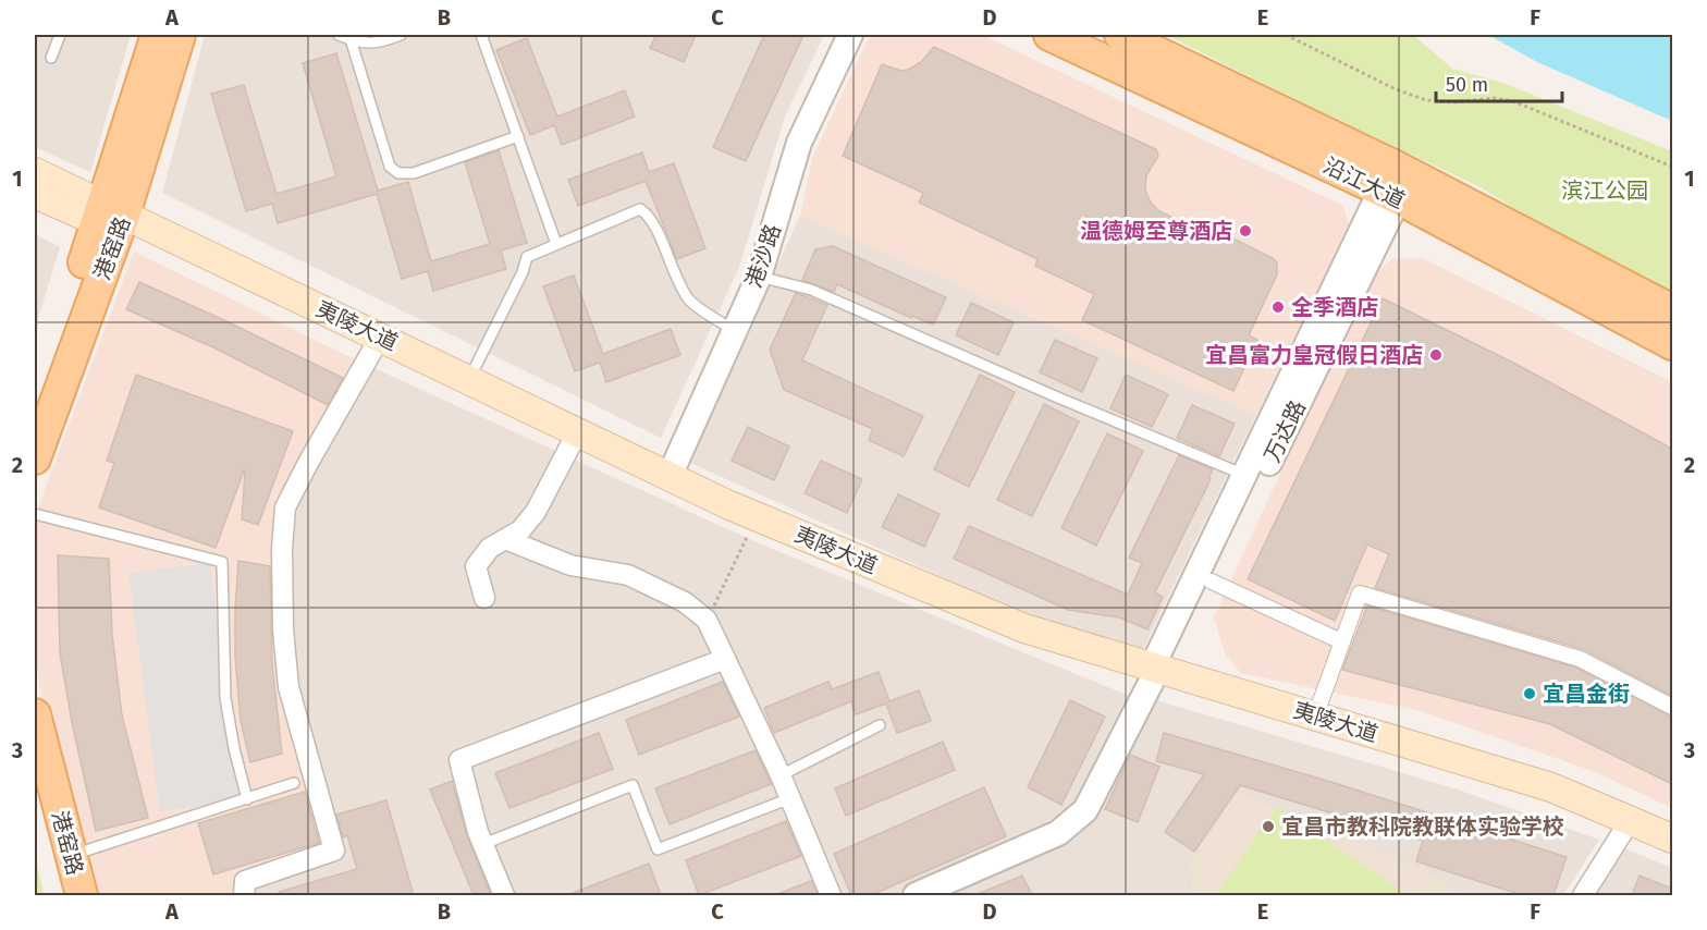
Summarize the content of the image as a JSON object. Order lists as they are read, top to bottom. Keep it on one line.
{"streets":{"main road":["沿江大道","港窑路","夷陵大道"],"street":["港沙路","万达路"]},"crossings":[["沿江大道","万达路"],["港窑路","夷陵大道"],["港沙路","夷陵大道"],["夷陵大道","万达路"]],"parks":["滨江公园"],"places":["温德姆至尊酒店","全季酒店","宜昌富力皇冠假日酒店","宜昌金街","宜昌市教科院教联体实验学校"],"scale_bar":"50 m","grid":{"columns":["A","B","C","D","E","F"],"rows":["1","2","3"]}}
